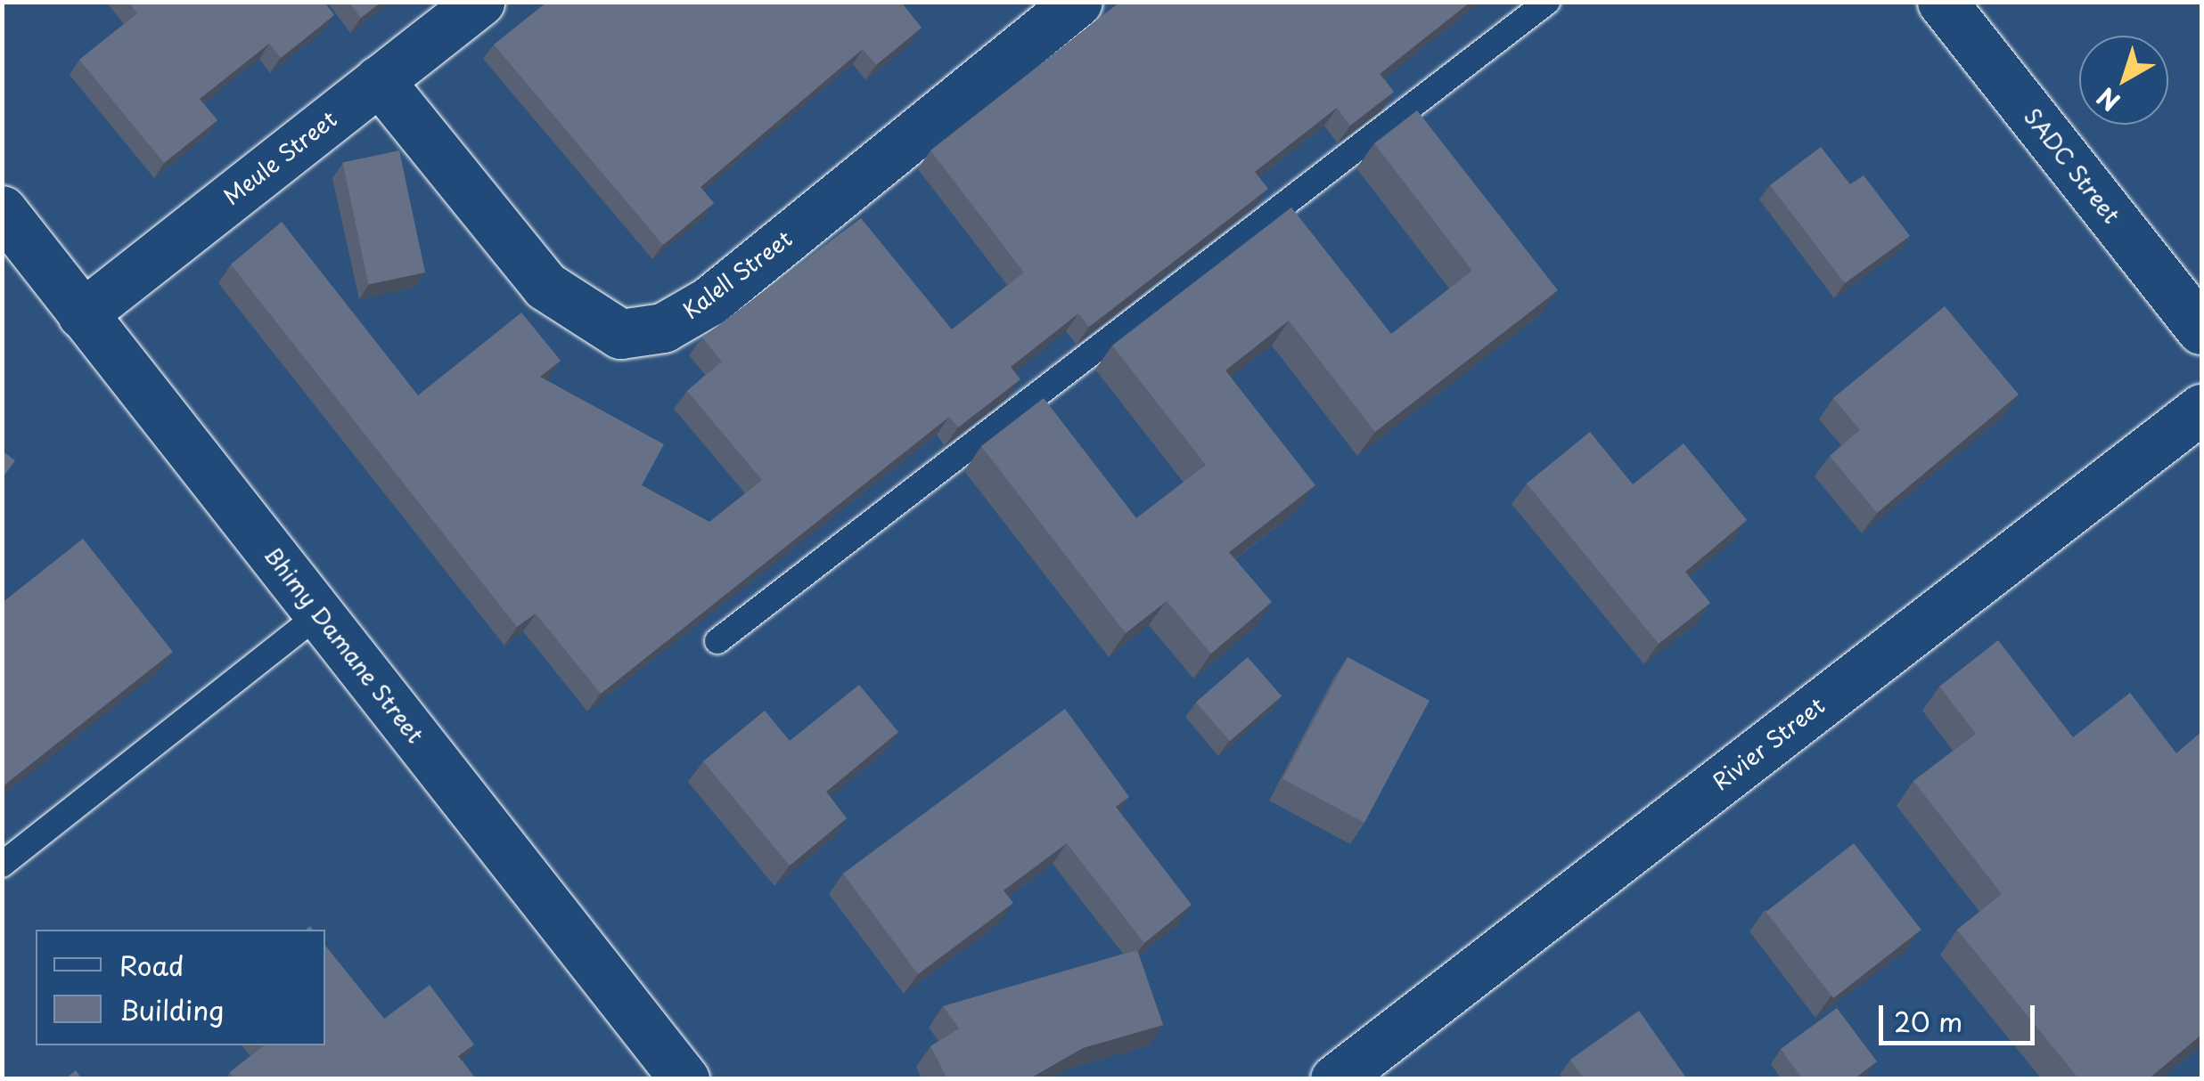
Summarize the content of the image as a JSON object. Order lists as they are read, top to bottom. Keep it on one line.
{"streets":{"street":["Meule Street","SADC Street","Kalell Street","Bhimy Damane Street","Rivier Street"]},"crossings":[["Meule Street","Kalell Street"],["Meule Street","Bhimy Damane Street"]],"legend":["Road","Building"],"scale_bar":"20 m","north":"bottom left"}
